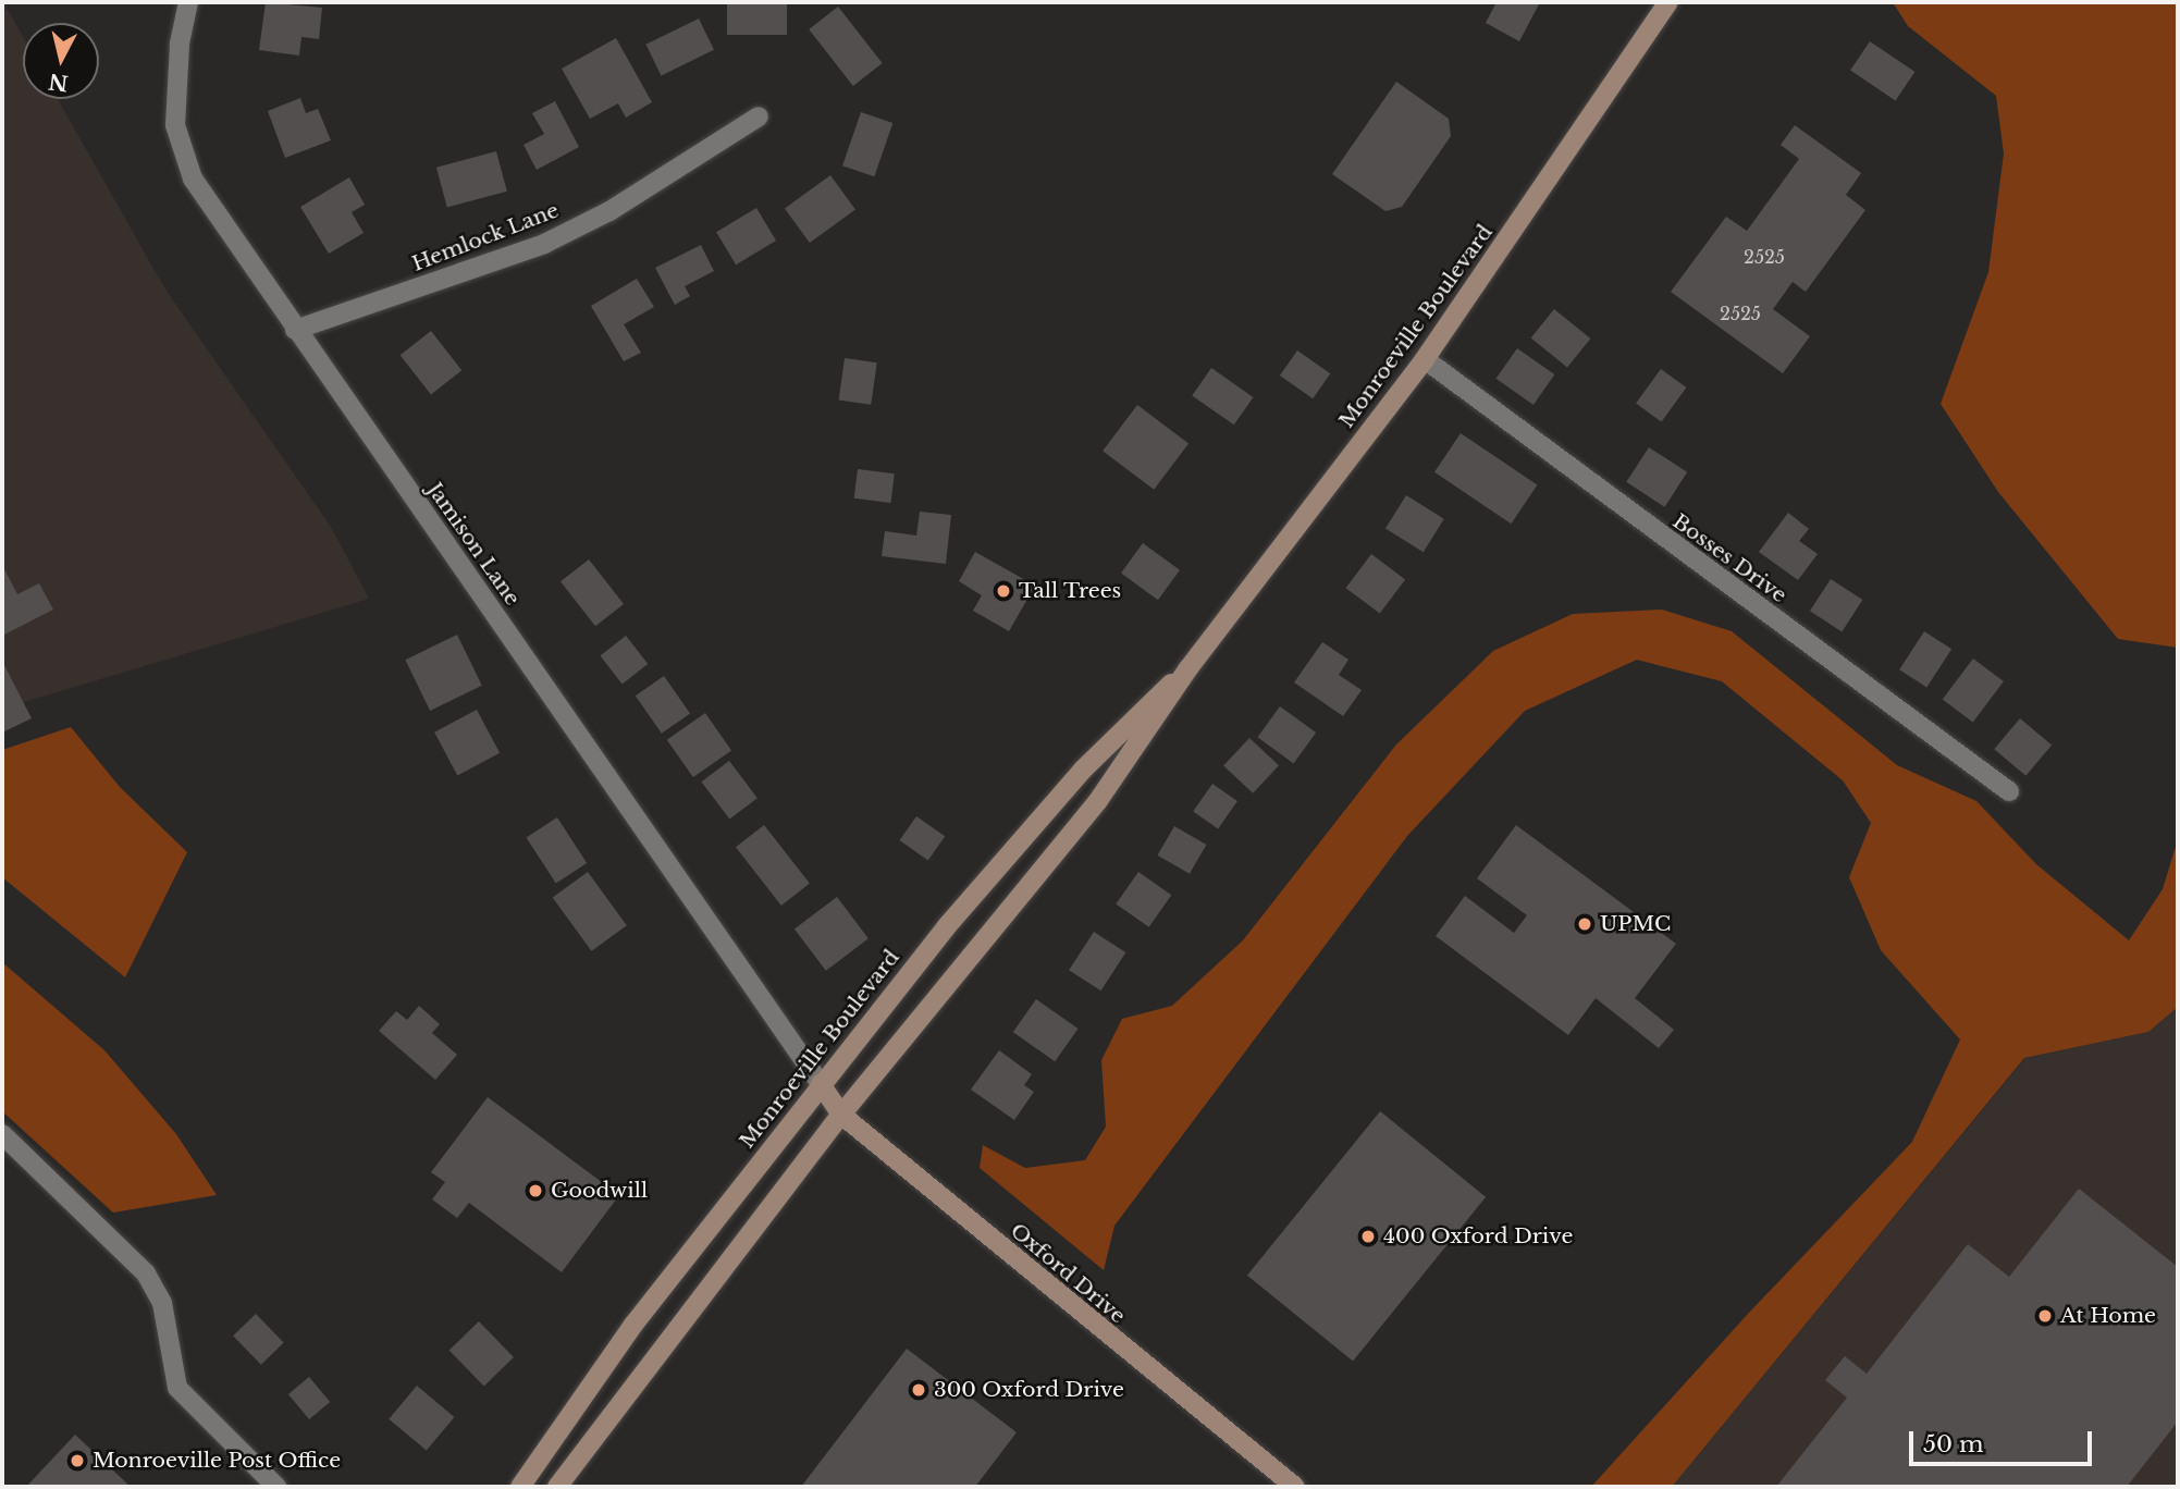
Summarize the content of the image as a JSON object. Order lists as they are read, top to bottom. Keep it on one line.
{"streets":{"main road":["Monroeville Boulevard","Oxford Drive"],"street":["Hemlock Lane","Jamison Lane","Bosses Drive"]},"crossings":[["Hemlock Lane","Jamison Lane"],["Monroeville Boulevard","Jamison Lane"],["Monroeville Boulevard","Bosses Drive"],["Monroeville Boulevard","Oxford Drive"],["Jamison Lane","Oxford Drive"]],"places":["Tall Trees","UPMC","Goodwill","400 Oxford Drive","At Home","300 Oxford Drive","Monroeville Post Office"],"house_numbers":["2525","2525"],"scale_bar":"50 m","north":"bottom"}
